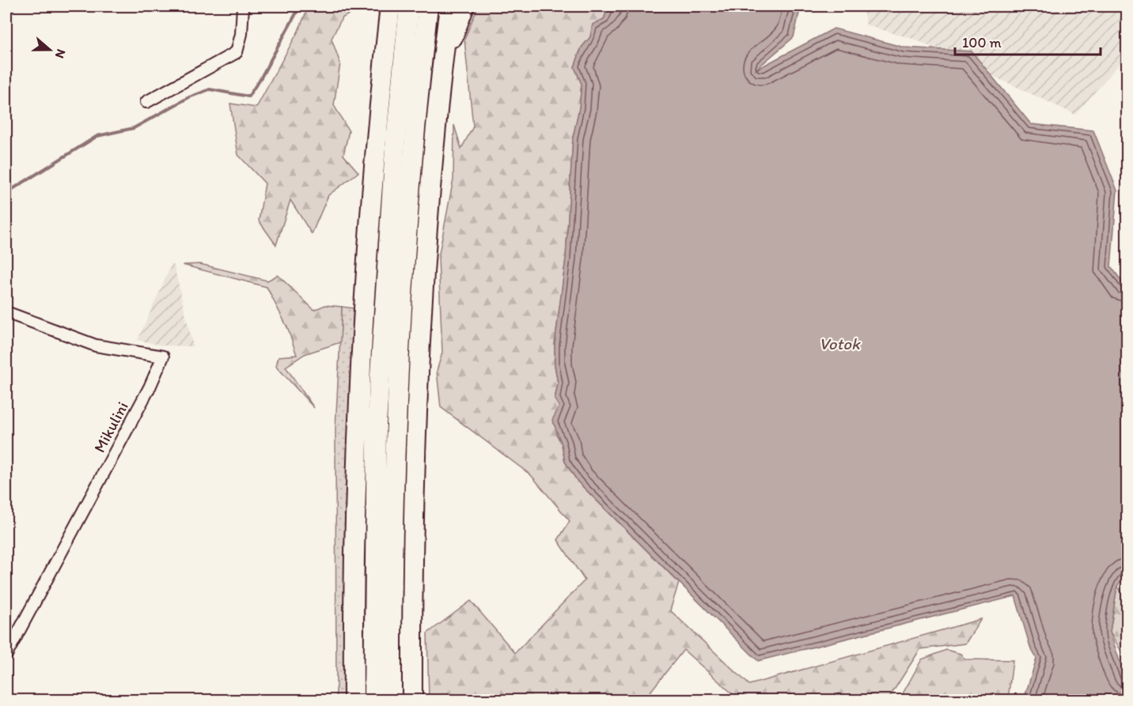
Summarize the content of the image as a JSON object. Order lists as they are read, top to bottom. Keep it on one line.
{"streets":{"street":["Mikulini"]},"water":["Votok"],"scale_bar":"100 m","north":"right"}
